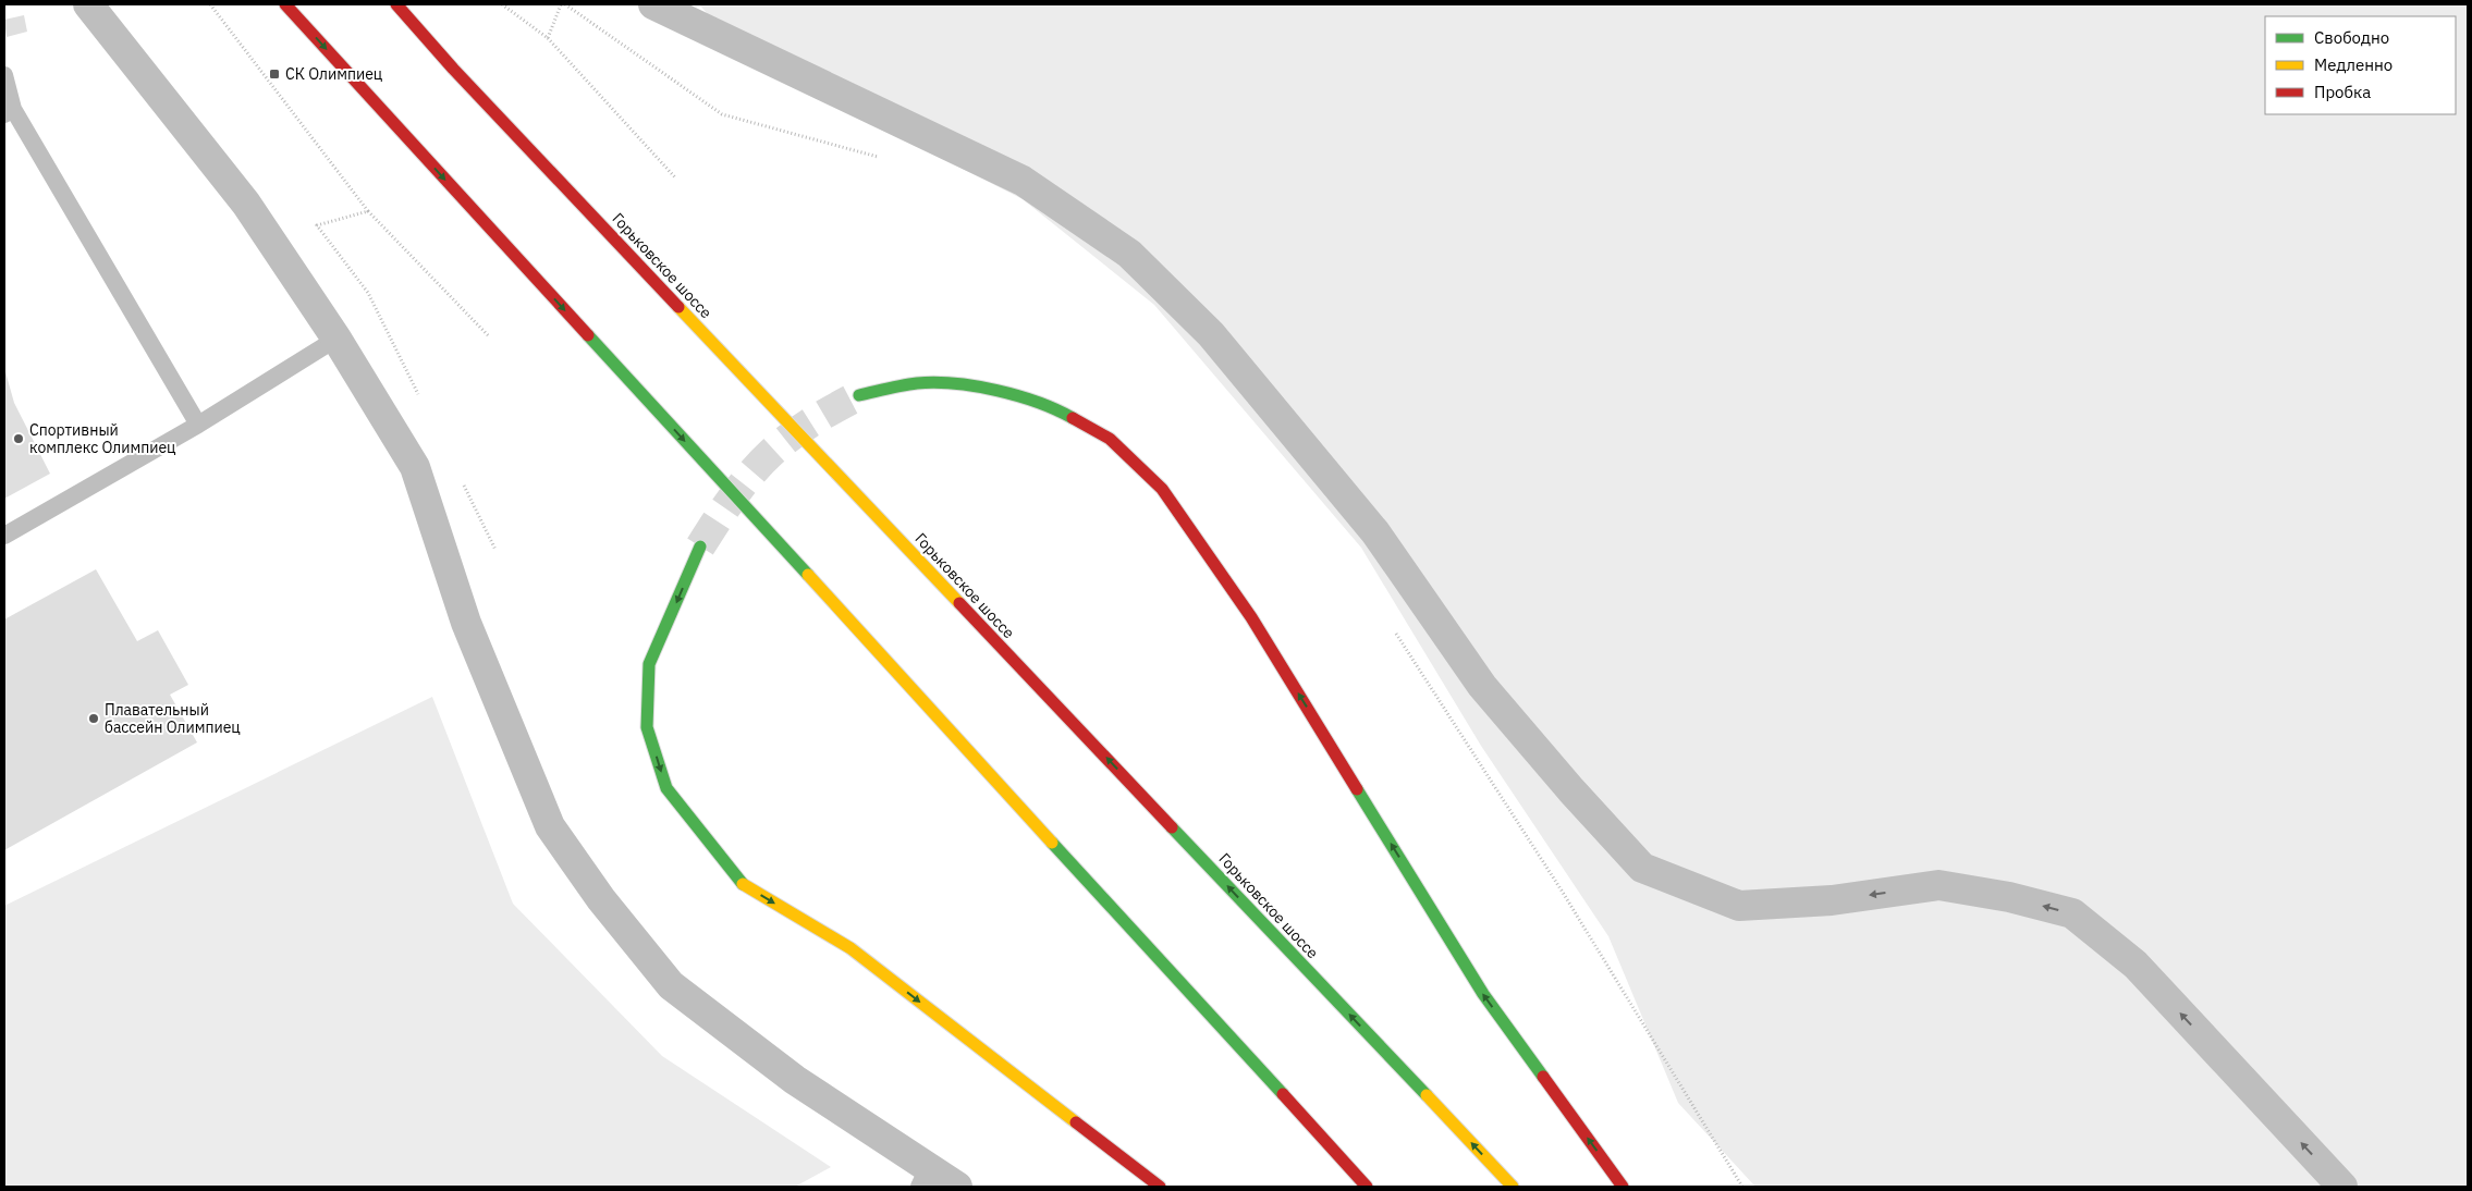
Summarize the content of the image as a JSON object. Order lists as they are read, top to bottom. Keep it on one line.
{"streets":{"main road":["Горьковское шоссе"]},"places":{"transit":["СК Олимпиец"],"other":["Спортивный комплекс Олимпиец","Плавательный бассейн Олимпиец"]},"legend":["Свободно","Медленно","Пробка"]}
